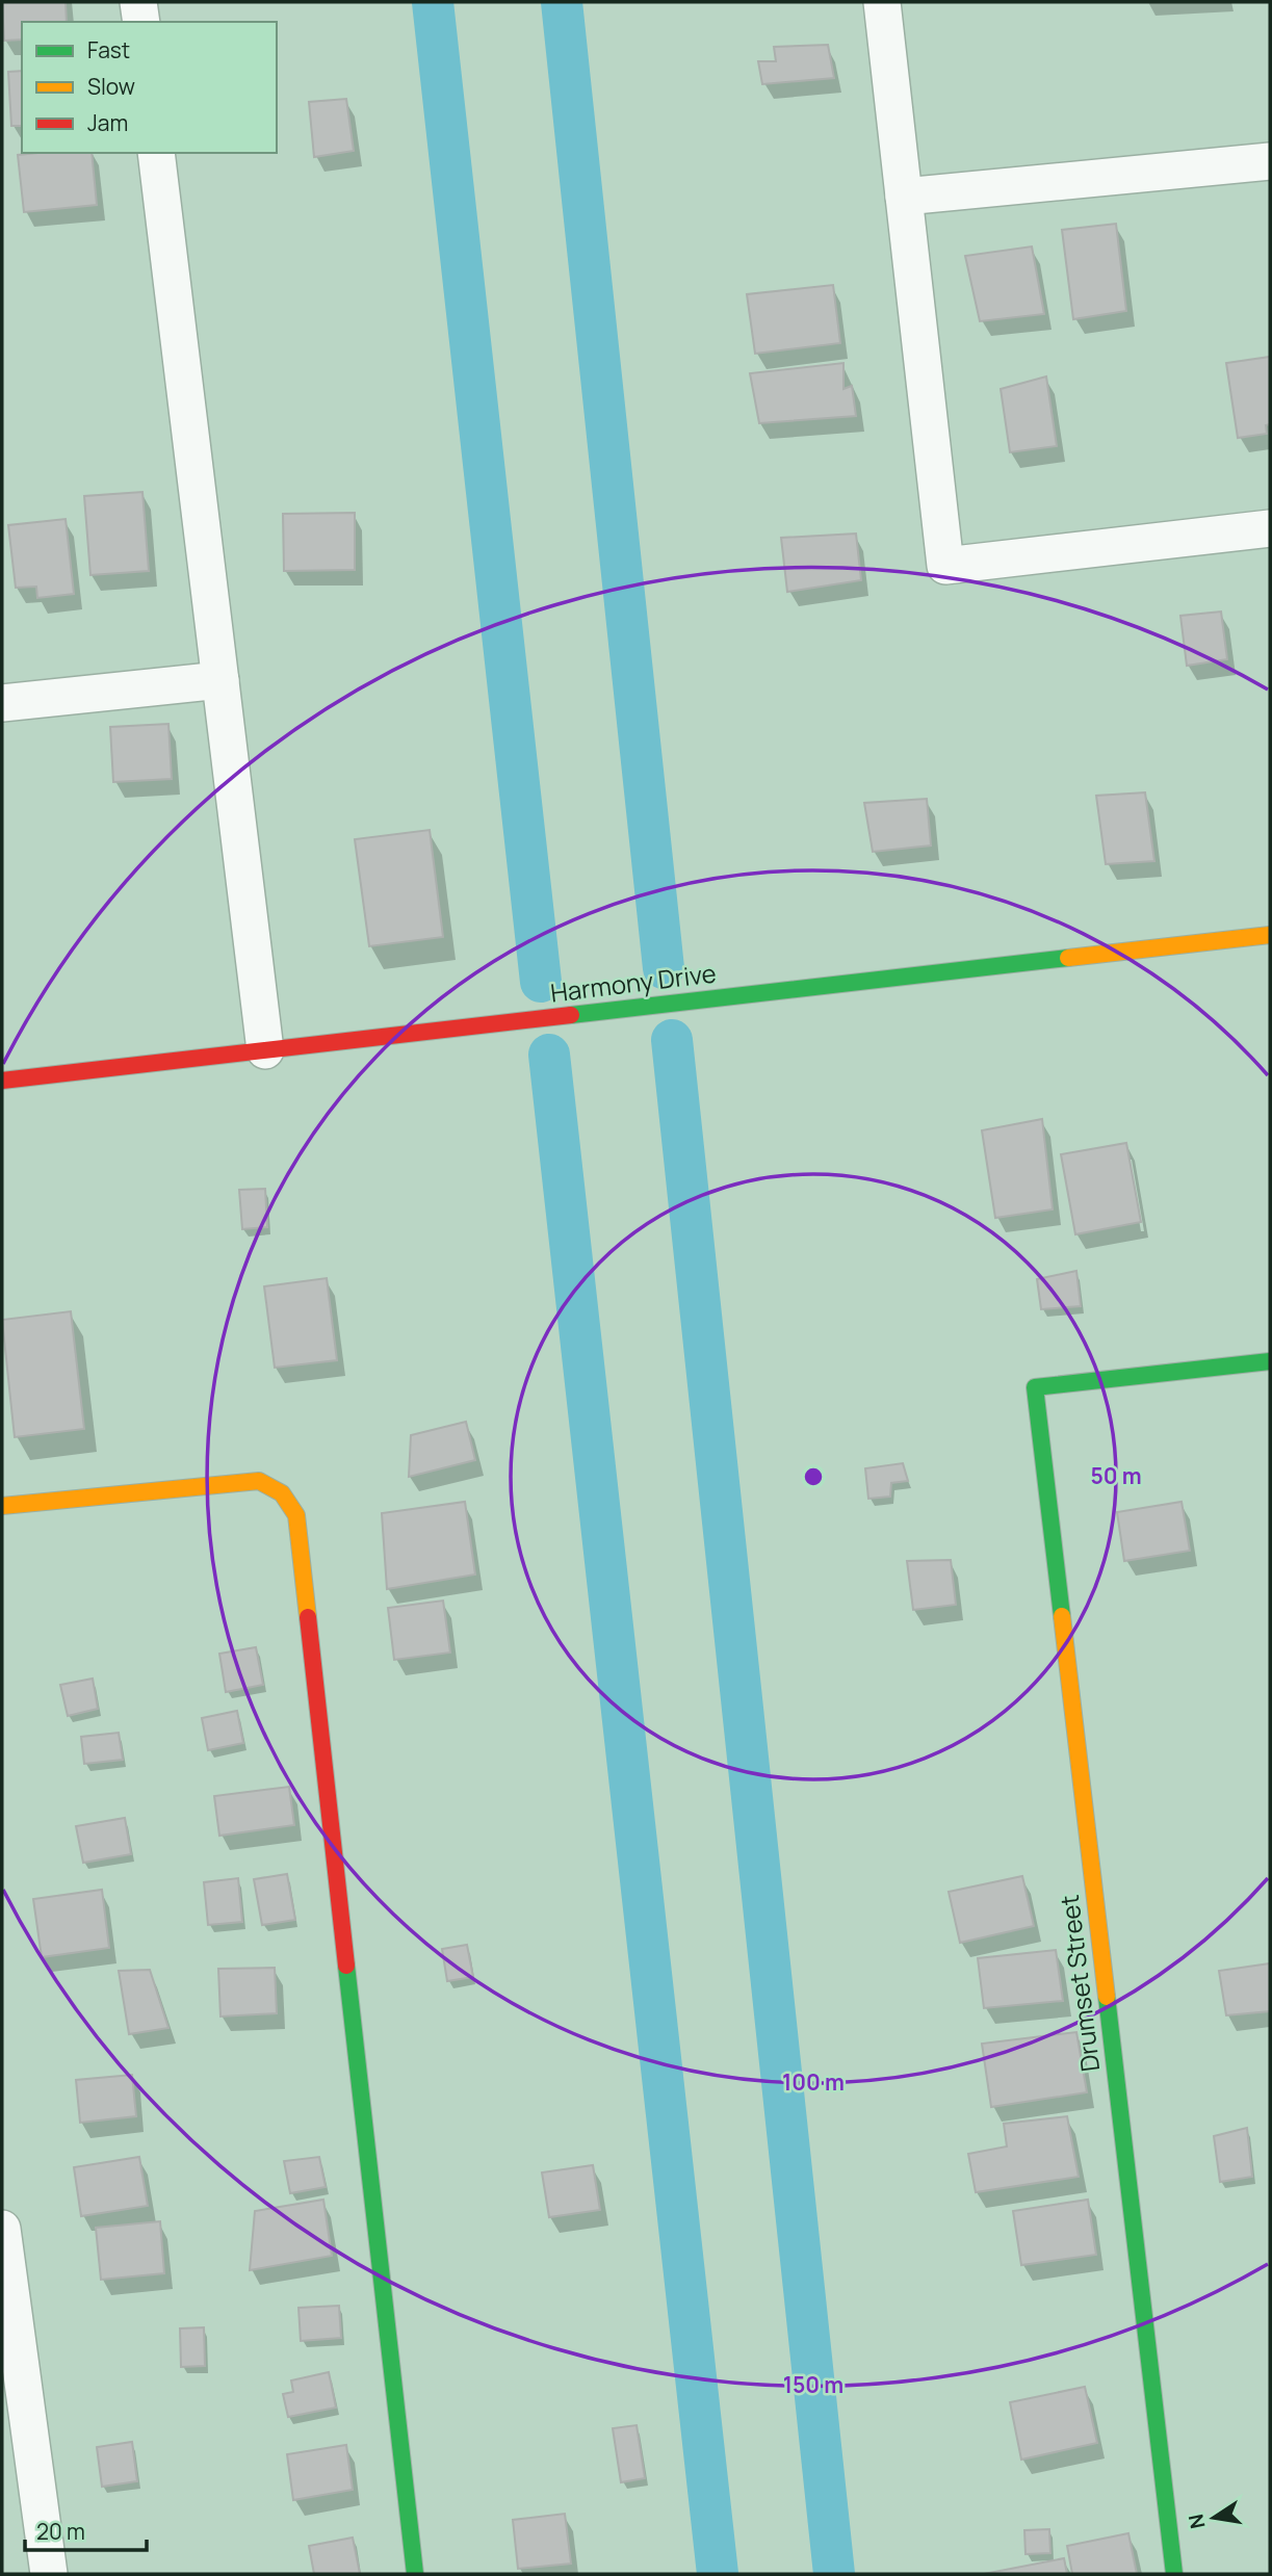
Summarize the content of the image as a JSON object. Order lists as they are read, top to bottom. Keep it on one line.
{"streets":{"street":["Harmony Drive","Drumset Street"]},"legend":["Fast","Slow","Jam"],"scale_bar":"20 m","north":"left","rings":["50 m","100 m","150 m"]}
